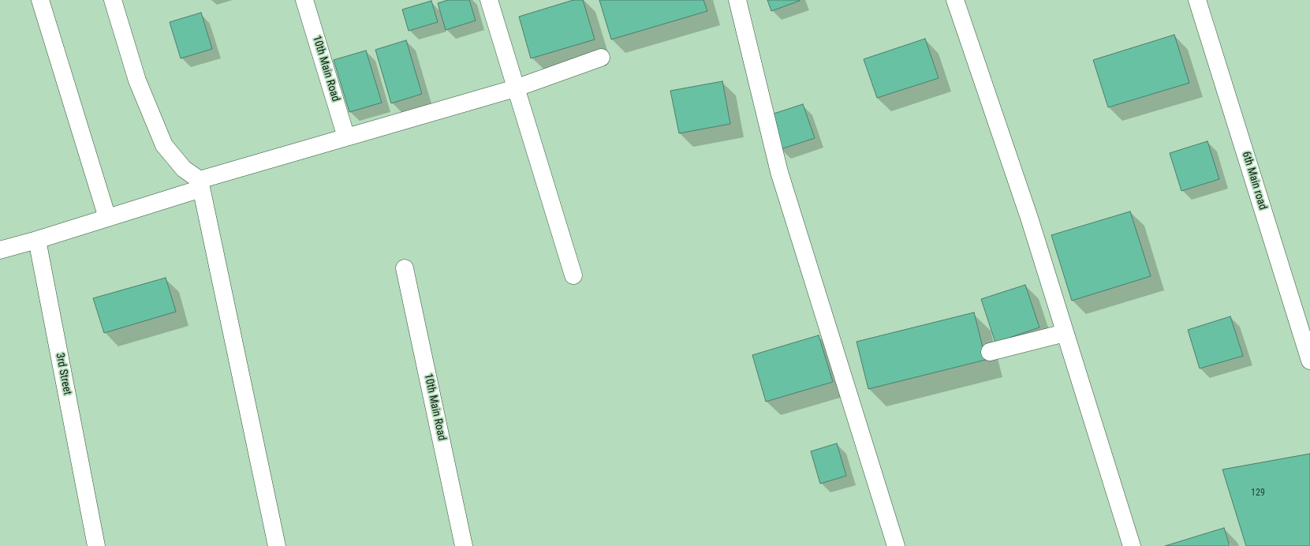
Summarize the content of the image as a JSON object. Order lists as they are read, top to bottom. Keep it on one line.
{"streets":{"street":["10th Main Road","6th Main road","3rd Street"]},"house_numbers":["129"]}
